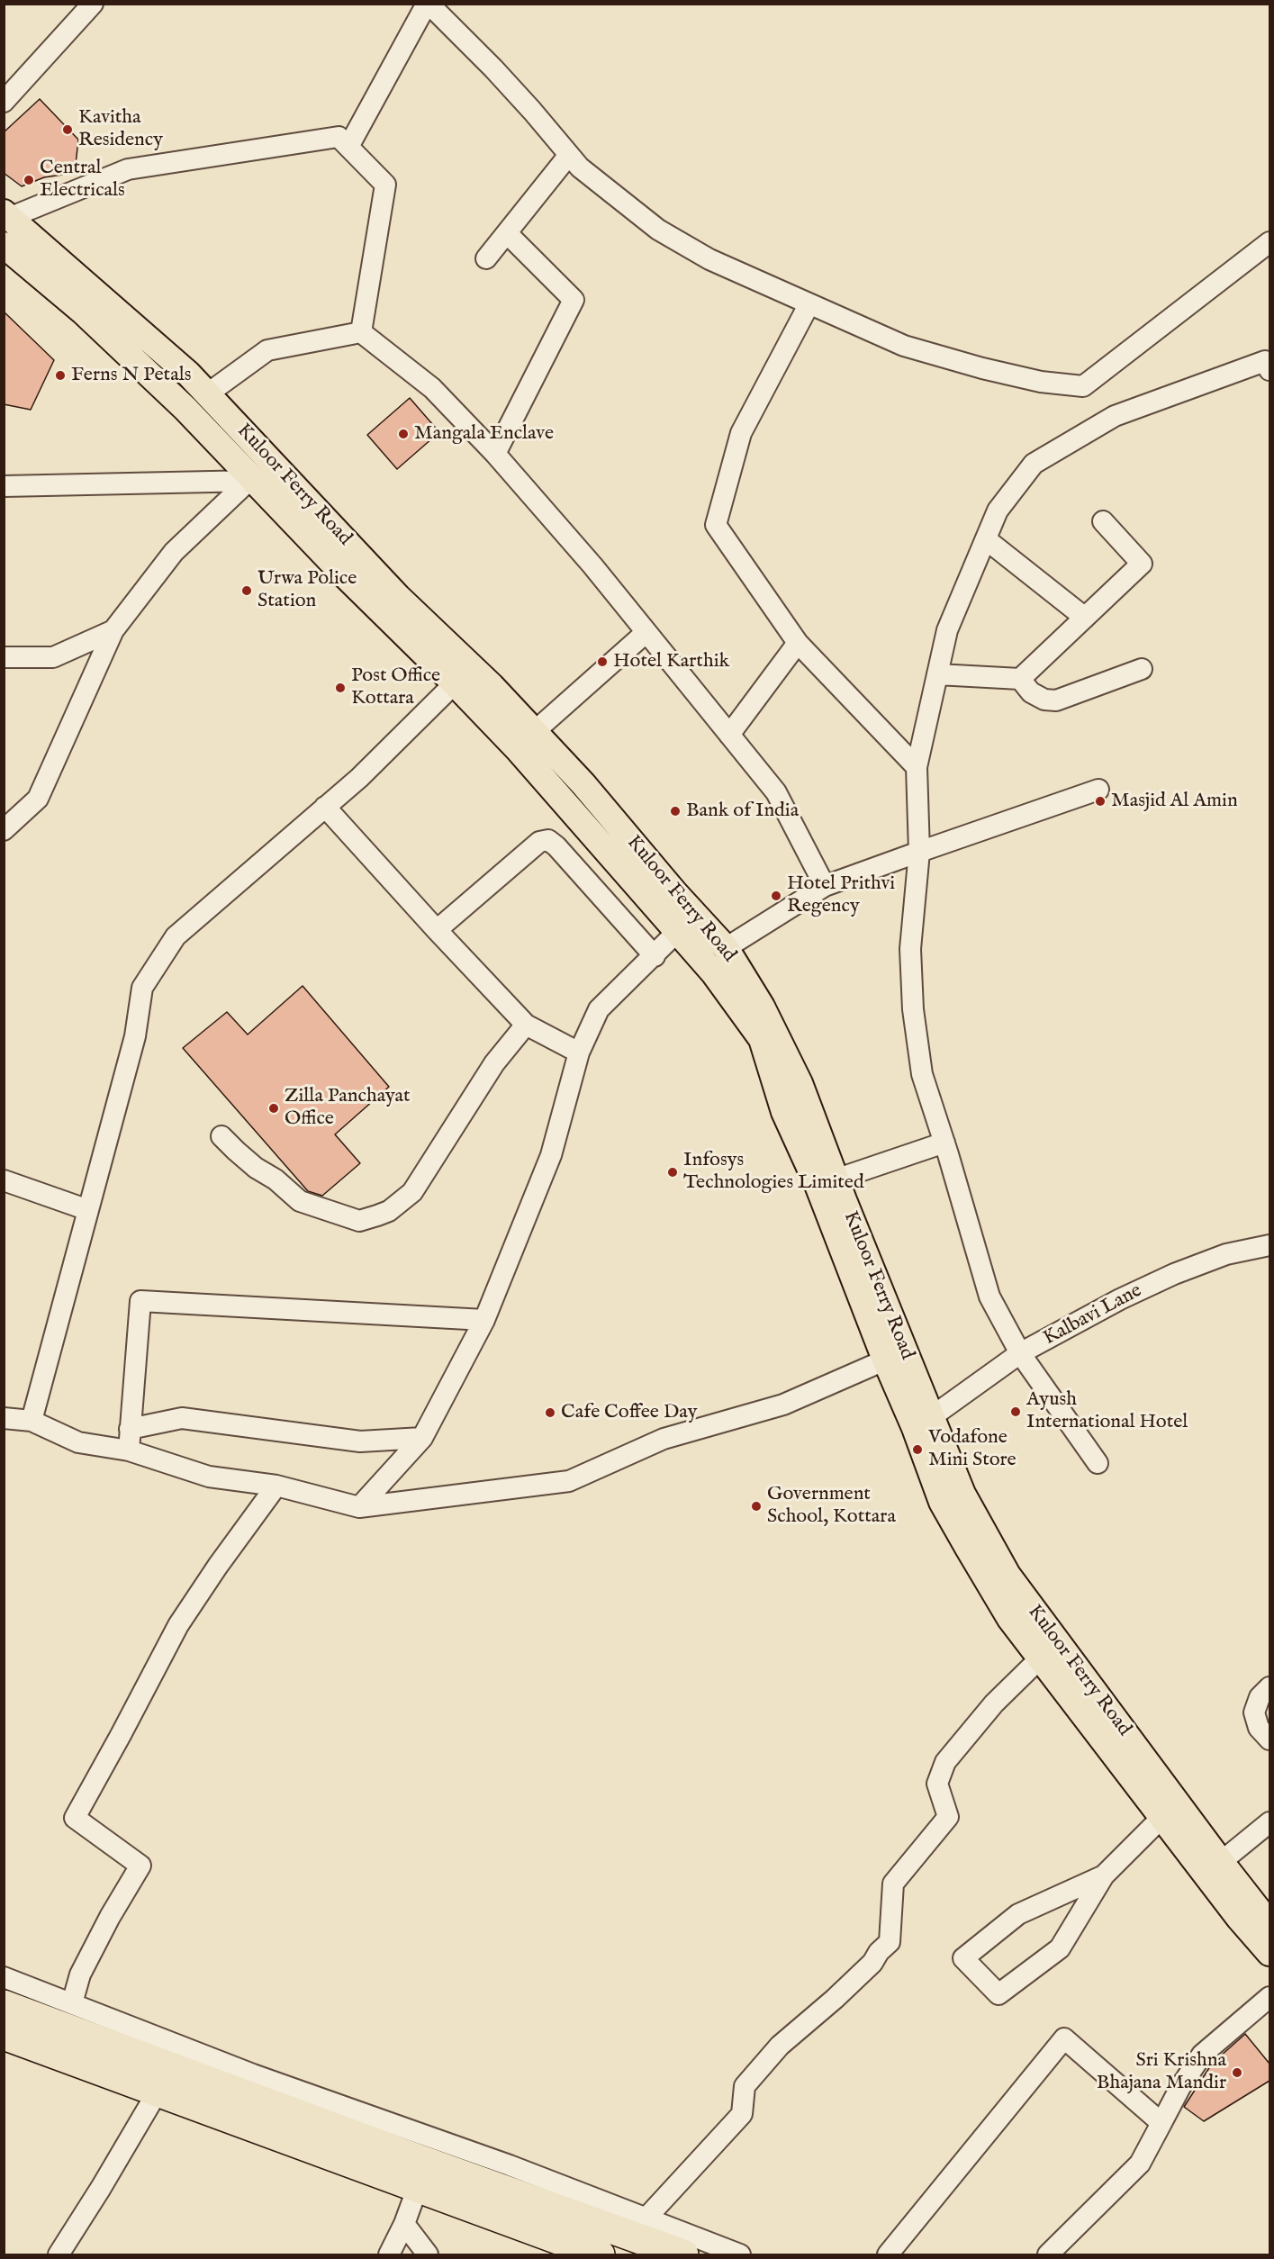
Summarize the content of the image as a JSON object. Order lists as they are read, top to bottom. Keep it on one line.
{"streets":{"main road":["Kuloor Ferry Road"],"street":["Kalbavi Lane"]},"crossings":[["Kuloor Ferry Road","Kalbavi Lane"]],"places":["Kavitha Residency","Central Electricals","Ferns N Petals","Mangala Enclave","Urwa Police Station","Hotel Karthik","Post Office Kottara","Masjid Al Amin","Bank of India","Hotel Prithvi Regency","Zilla Panchayat Office","Infosys Technologies Limited","Ayush International Hotel","Cafe Coffee Day","Vodafone Mini Store","Government School, Kottara","Sri Krishna Bhajana Mandir"]}
